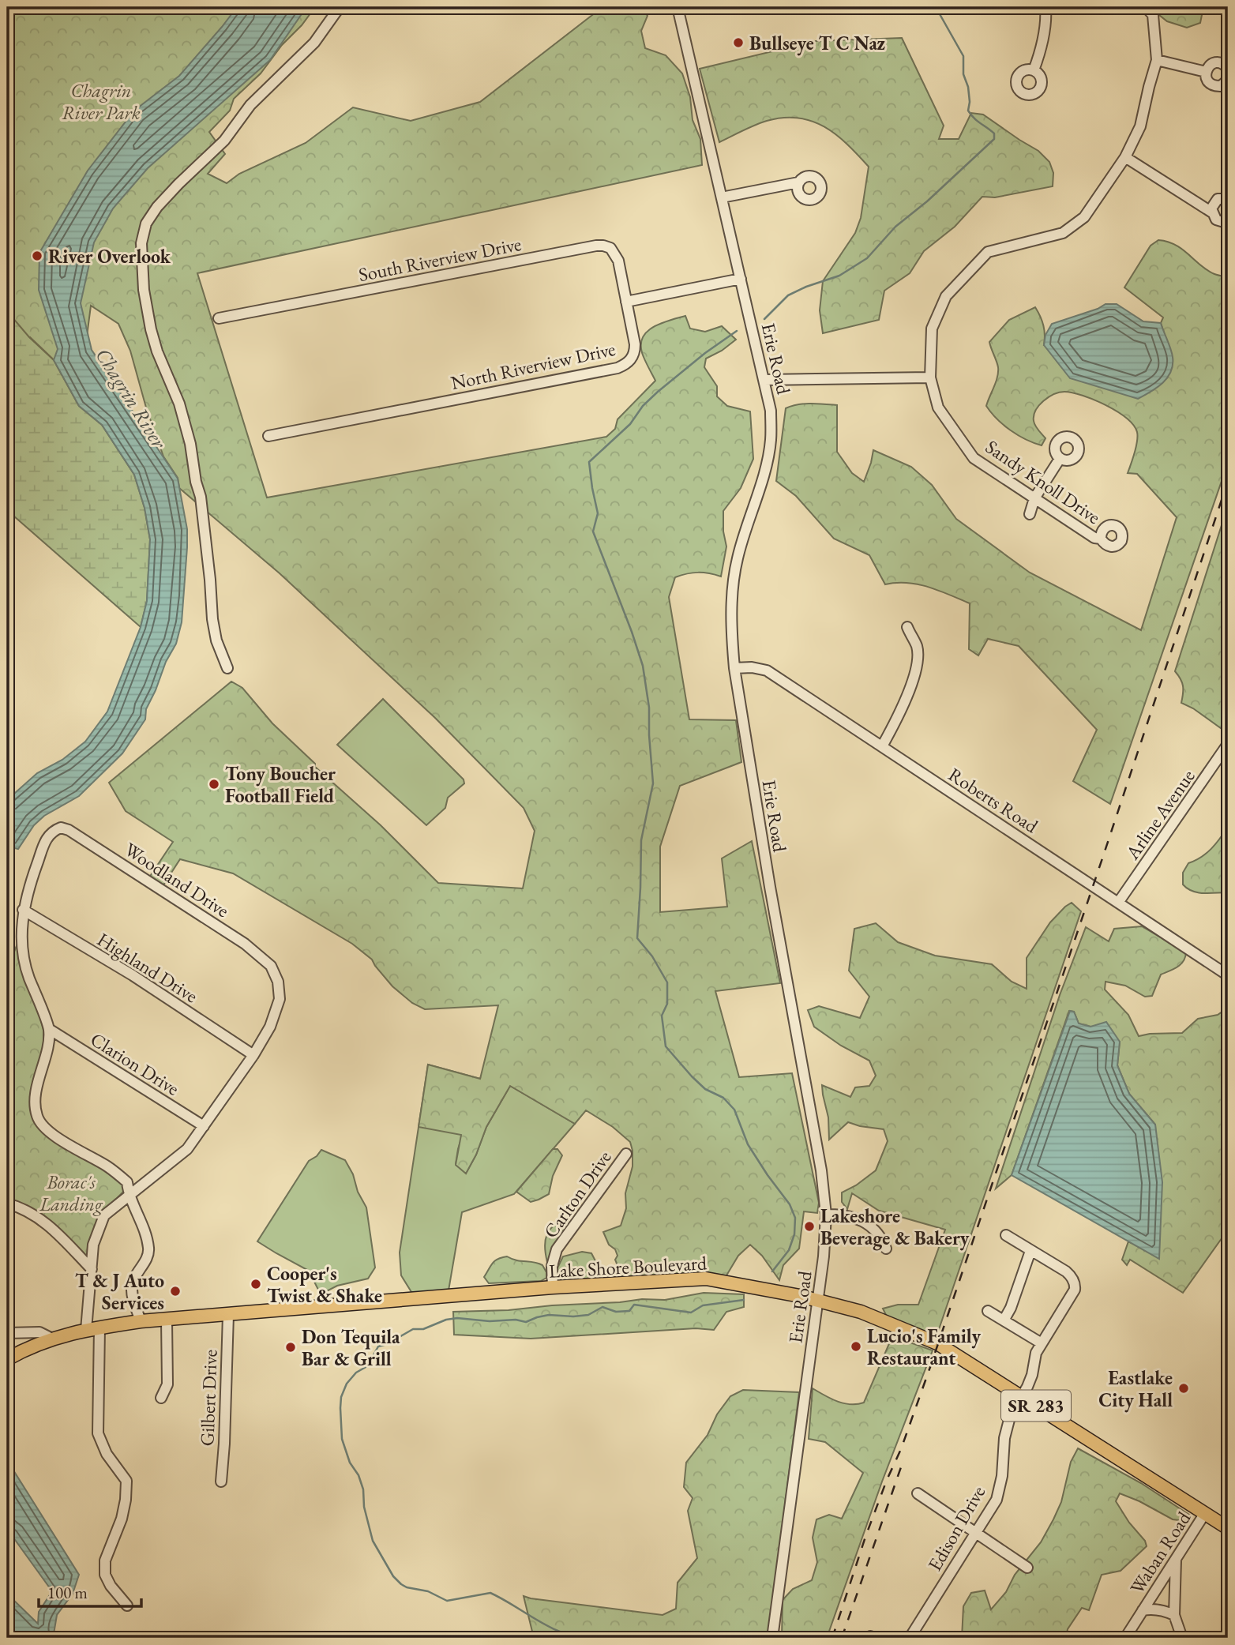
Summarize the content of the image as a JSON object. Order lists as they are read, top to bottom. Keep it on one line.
{"streets":{"main road":["Lake Shore Boulevard","SR 283"],"street":["South Riverview Drive","Erie Road","North Riverview Drive","Sandy Knoll Drive","Roberts Road","Arline Avenue","Woodland Drive","Highland Drive","Clarion Drive","Carlton Drive","Gilbert Drive","Edison Drive","Waban Road"]},"crossings":[["South Riverview Drive","North Riverview Drive"],["Erie Road","Roberts Road"],["Erie Road","Lake Shore Boulevard"],["Roberts Road","Arline Avenue"],["Woodland Drive","Highland Drive"],["Carlton Drive","Lake Shore Boulevard"],["Lake Shore Boulevard","Gilbert Drive"],["Lake Shore Boulevard","Edison Drive"],["Lake Shore Boulevard","Waban Road"]],"water":["Chagrin River"],"parks":["Chagrin River Park","Borac's Landing"],"places":["Bullseye T C Naz","River Overlook","Tony Boucher Football Field","Lakeshore Beverage & Bakery","Cooper's Twist & Shake","T & J Auto Services","Lucio's Family Restaurant","Don Tequila Bar & Grill","Eastlake City Hall"],"scale_bar":"100 m"}
